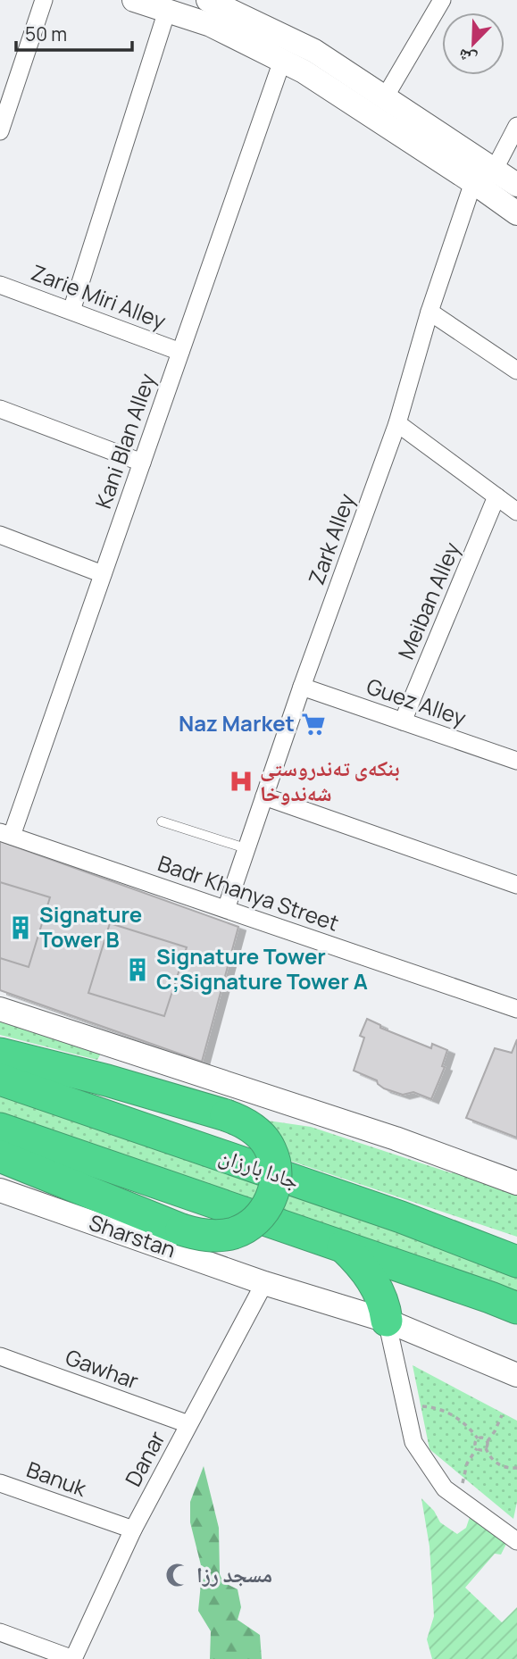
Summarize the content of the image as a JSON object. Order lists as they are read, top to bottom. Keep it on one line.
{"streets":{"highway":["جادا بارزان"],"main road":["Sharstan"],"street":["Zarie Miri Alley","Kani Blan Alley","Zark Alley","Meiban Alley","Guez Alley","Badr Khanya Street","Gawhar","Danar","Banuk"]},"crossings":[["Zarie Miri Alley","Kani Blan Alley"],["Kani Blan Alley","Badr Khanya Street"],["Zark Alley","Guez Alley"],["Zark Alley","Badr Khanya Street"],["Meiban Alley","Guez Alley"],["Sharstan","Danar"],["Gawhar","Danar"],["Danar","Banuk"]],"places":{"supermarket":["Naz Market"],"hospital":["بنکەی تەندروستی شەندوخا"],"building":["Signature Tower B","Signature Tower C;Signature Tower A"],"mosque":["مسجد رزا"]},"scale_bar":"50 m","north":"bottom left"}
